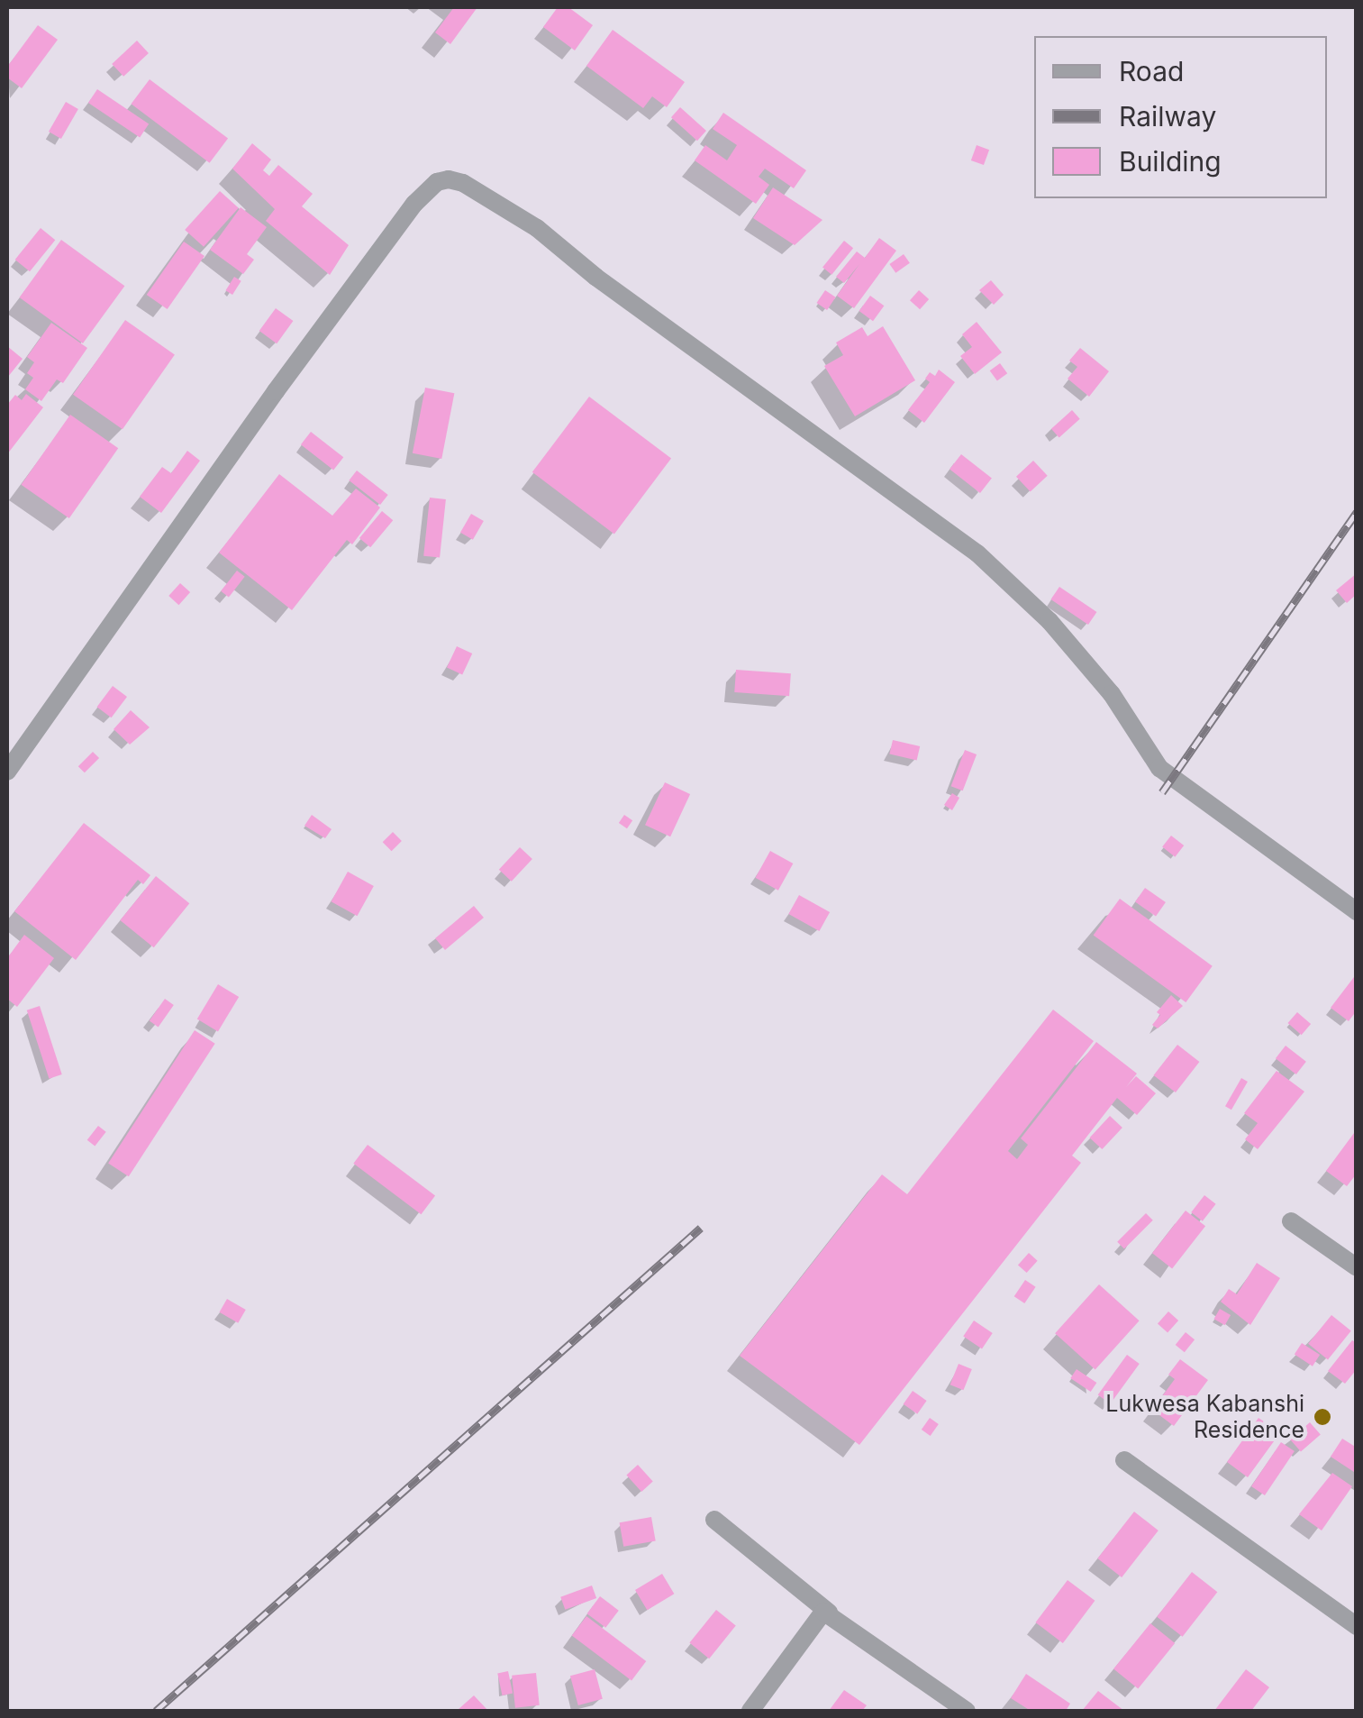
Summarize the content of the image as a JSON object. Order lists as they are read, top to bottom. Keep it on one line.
{"places":["Lukwesa Kabanshi Residence"],"legend":["Road","Railway","Building"]}
